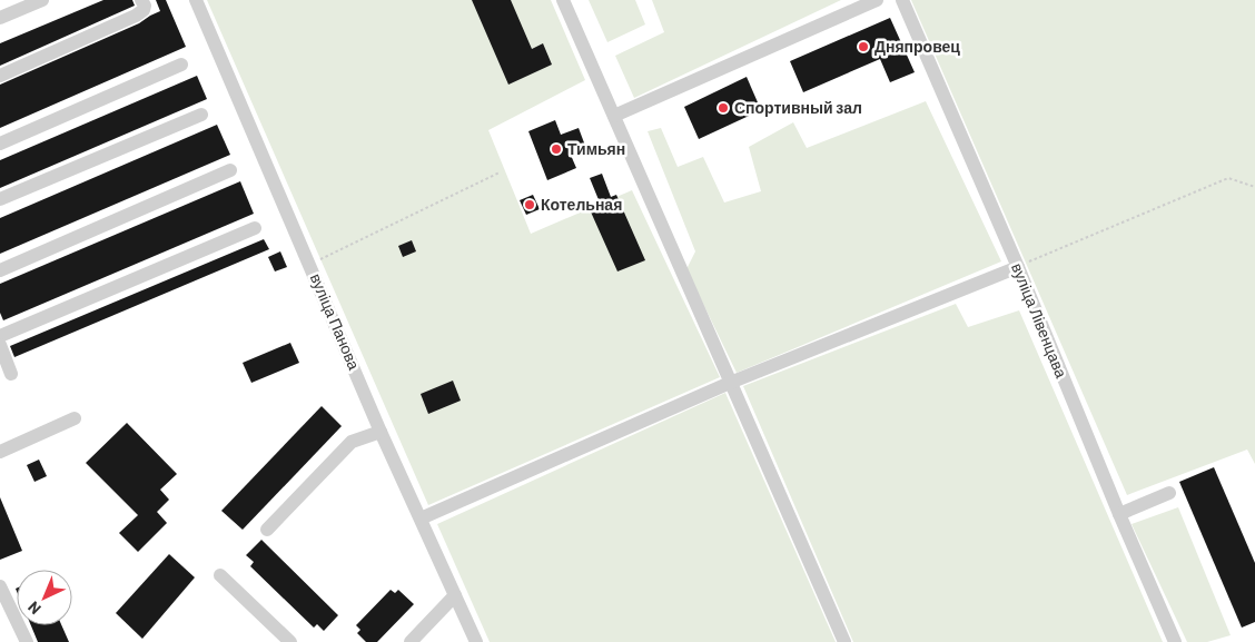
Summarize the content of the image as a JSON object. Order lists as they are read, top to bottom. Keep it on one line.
{"streets":{"street":["вуліца Лівенцава","вуліца Панова"]},"places":["Дняпровец","Спортивный зал","Тимьян","Котельная"],"north":"bottom left"}
